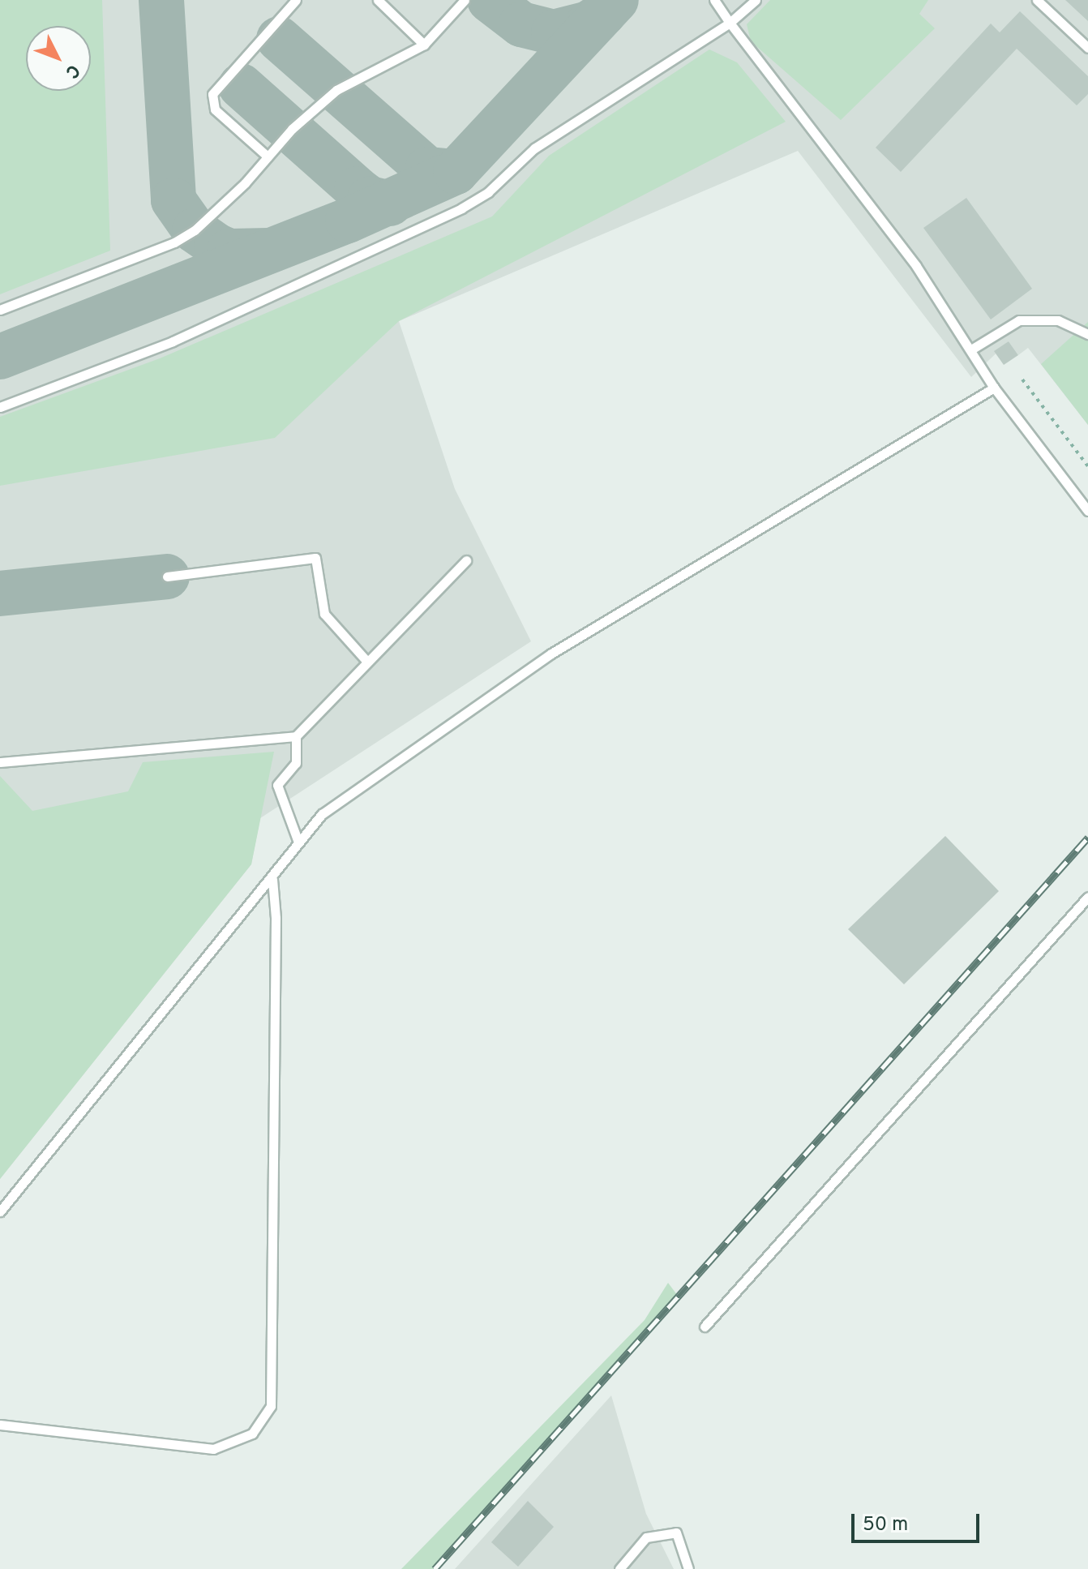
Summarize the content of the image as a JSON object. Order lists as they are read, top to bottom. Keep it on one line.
{"scale_bar":"50 m","north":"bottom right"}
